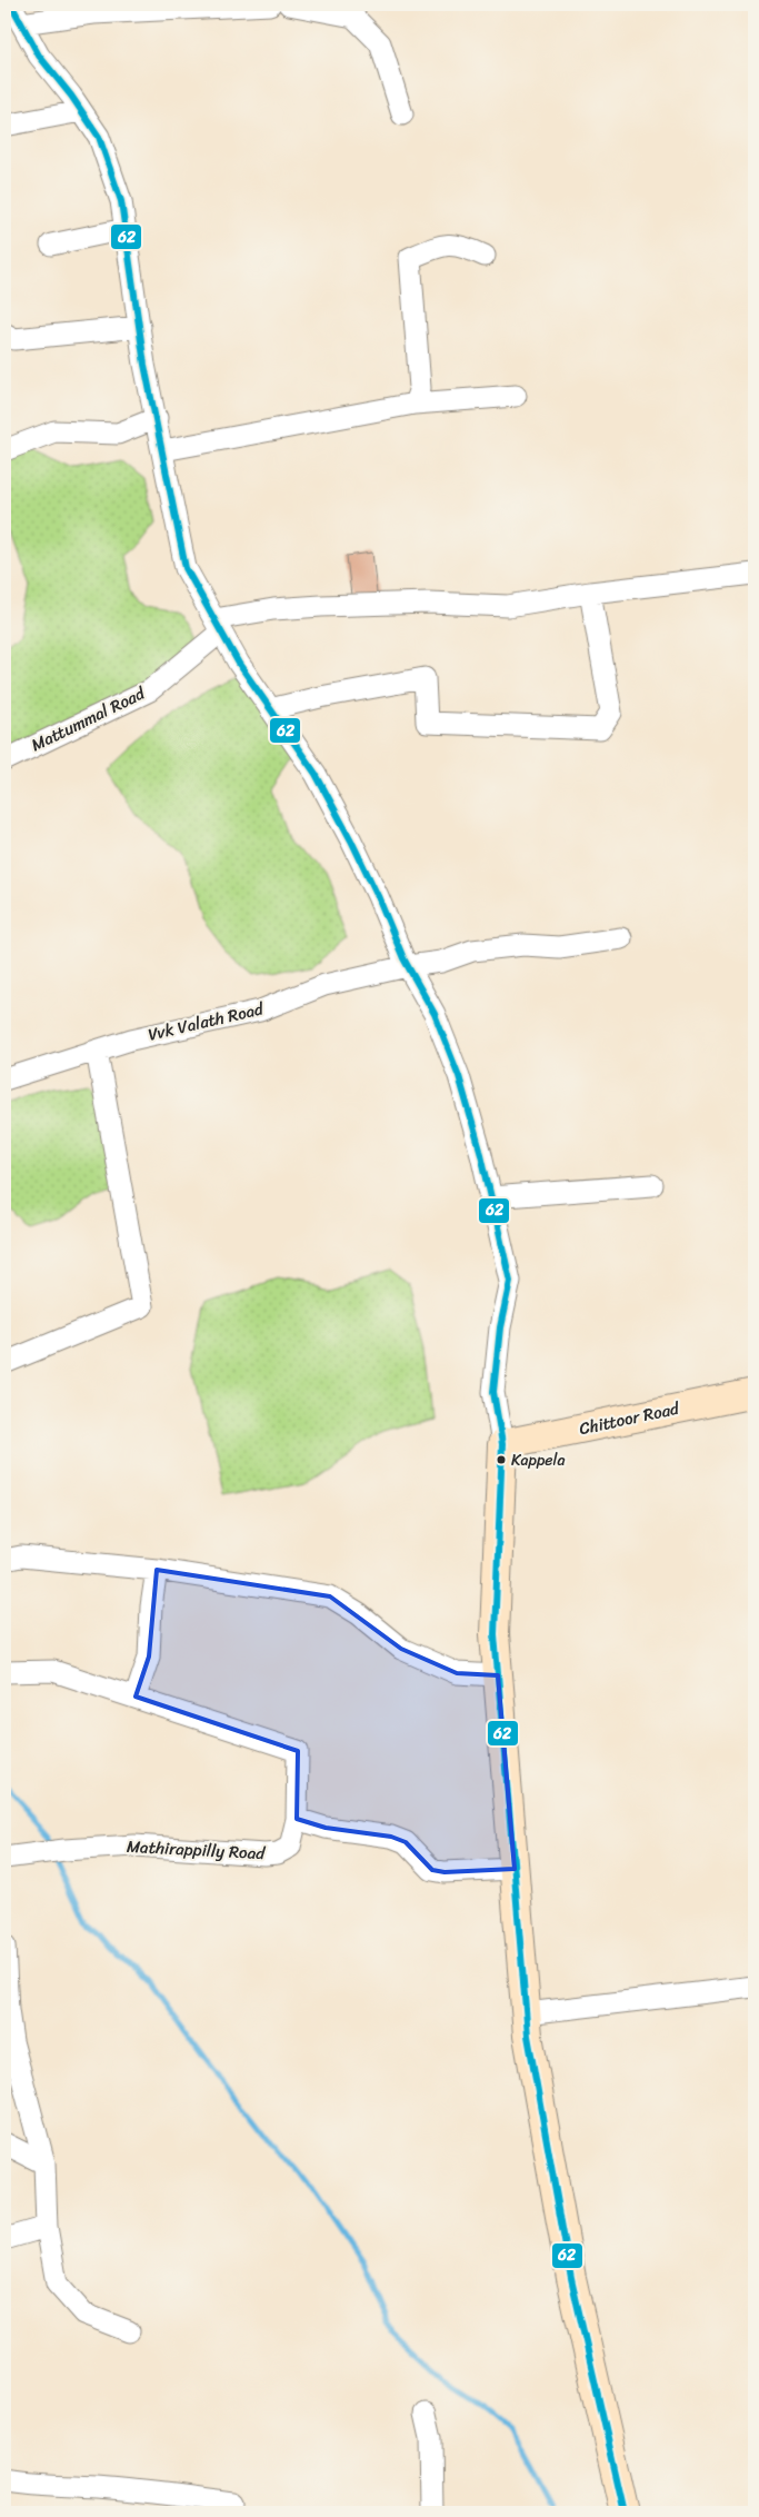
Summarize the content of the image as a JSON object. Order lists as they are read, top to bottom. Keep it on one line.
{"streets":{"main road":["Chittoor Road"],"street":["Mattummal Road","Vvk Valath Road","Mathirappilly Road"]},"places":["Kappela"],"lines":["transit line 62"]}
